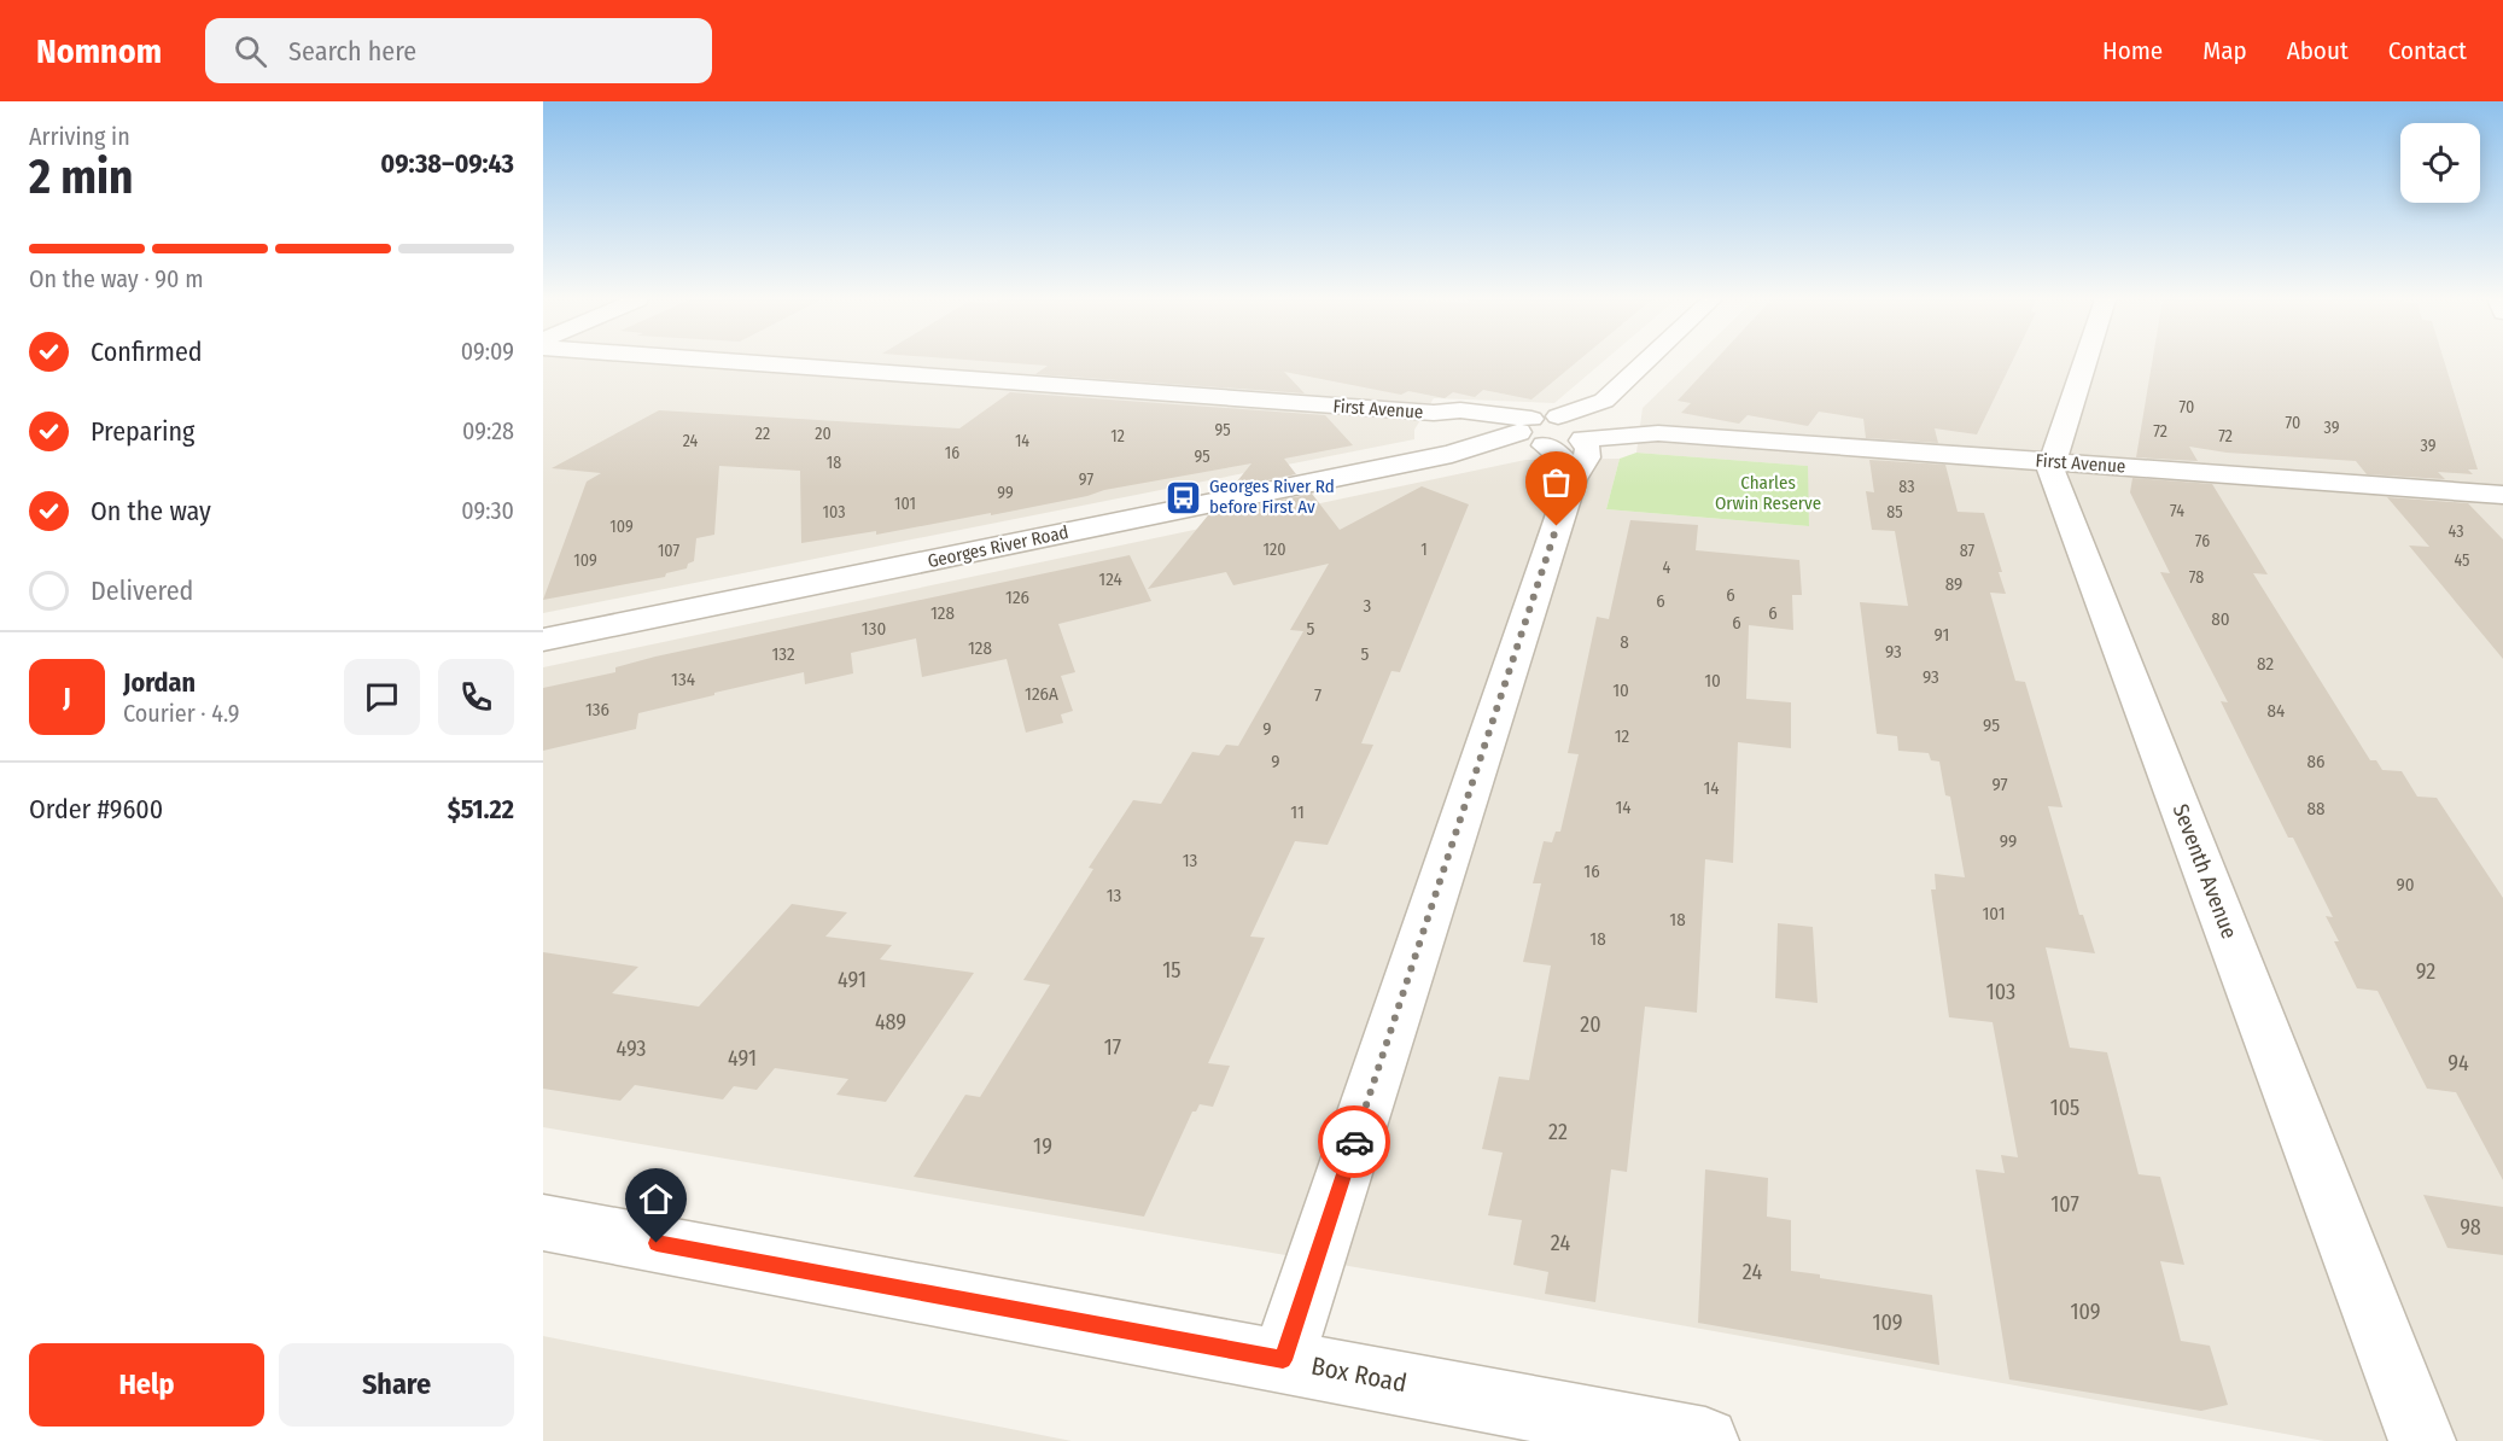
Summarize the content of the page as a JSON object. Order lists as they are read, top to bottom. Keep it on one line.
{"streets":{"street":["First Avenue","Georges River Road","Seventh Avenue","Box Road"]},"crossings":[["First Avenue","Georges River Road"],["First Avenue","Seventh Avenue"]],"parks":["Charles Orwin Reserve"],"places":{"bus stop":["Georges River Rd before First Av"]},"house_numbers":["70","70","39","95","72","22","20","12","72","24","14","39","16","95","18","97","83","99","101","74","103","85","109","43","76","120","1","107","87","109","45","4","78","124","89","6","126","6","3","128","6","80","6","130","5","91","8","128","93","132","5","82","93","134","10","10","126A","7","136","84","95","9","12","9","86","97","14","14","88","11","99","13","16","90","13","101","18","18","15","92","491","103","489","20","17","493","491","94","105","22","19","107","98","24","24","109","109"],"page":{"header":"Nomnom","search":"Search here","nav":["Home","Map","About","Contact"],"heading":["2 min","Arriving in","09:38–09:43"],"panel":["Jordan","Courier · 4.9","Order #9600","$51.22"],"bar":"On the way · 90 m","list":[["Confirmed","09:09"],["Preparing","09:28"],["On the way","09:30"],"Delivered"],"round":"J","buttons":["Help","Share"]}}
